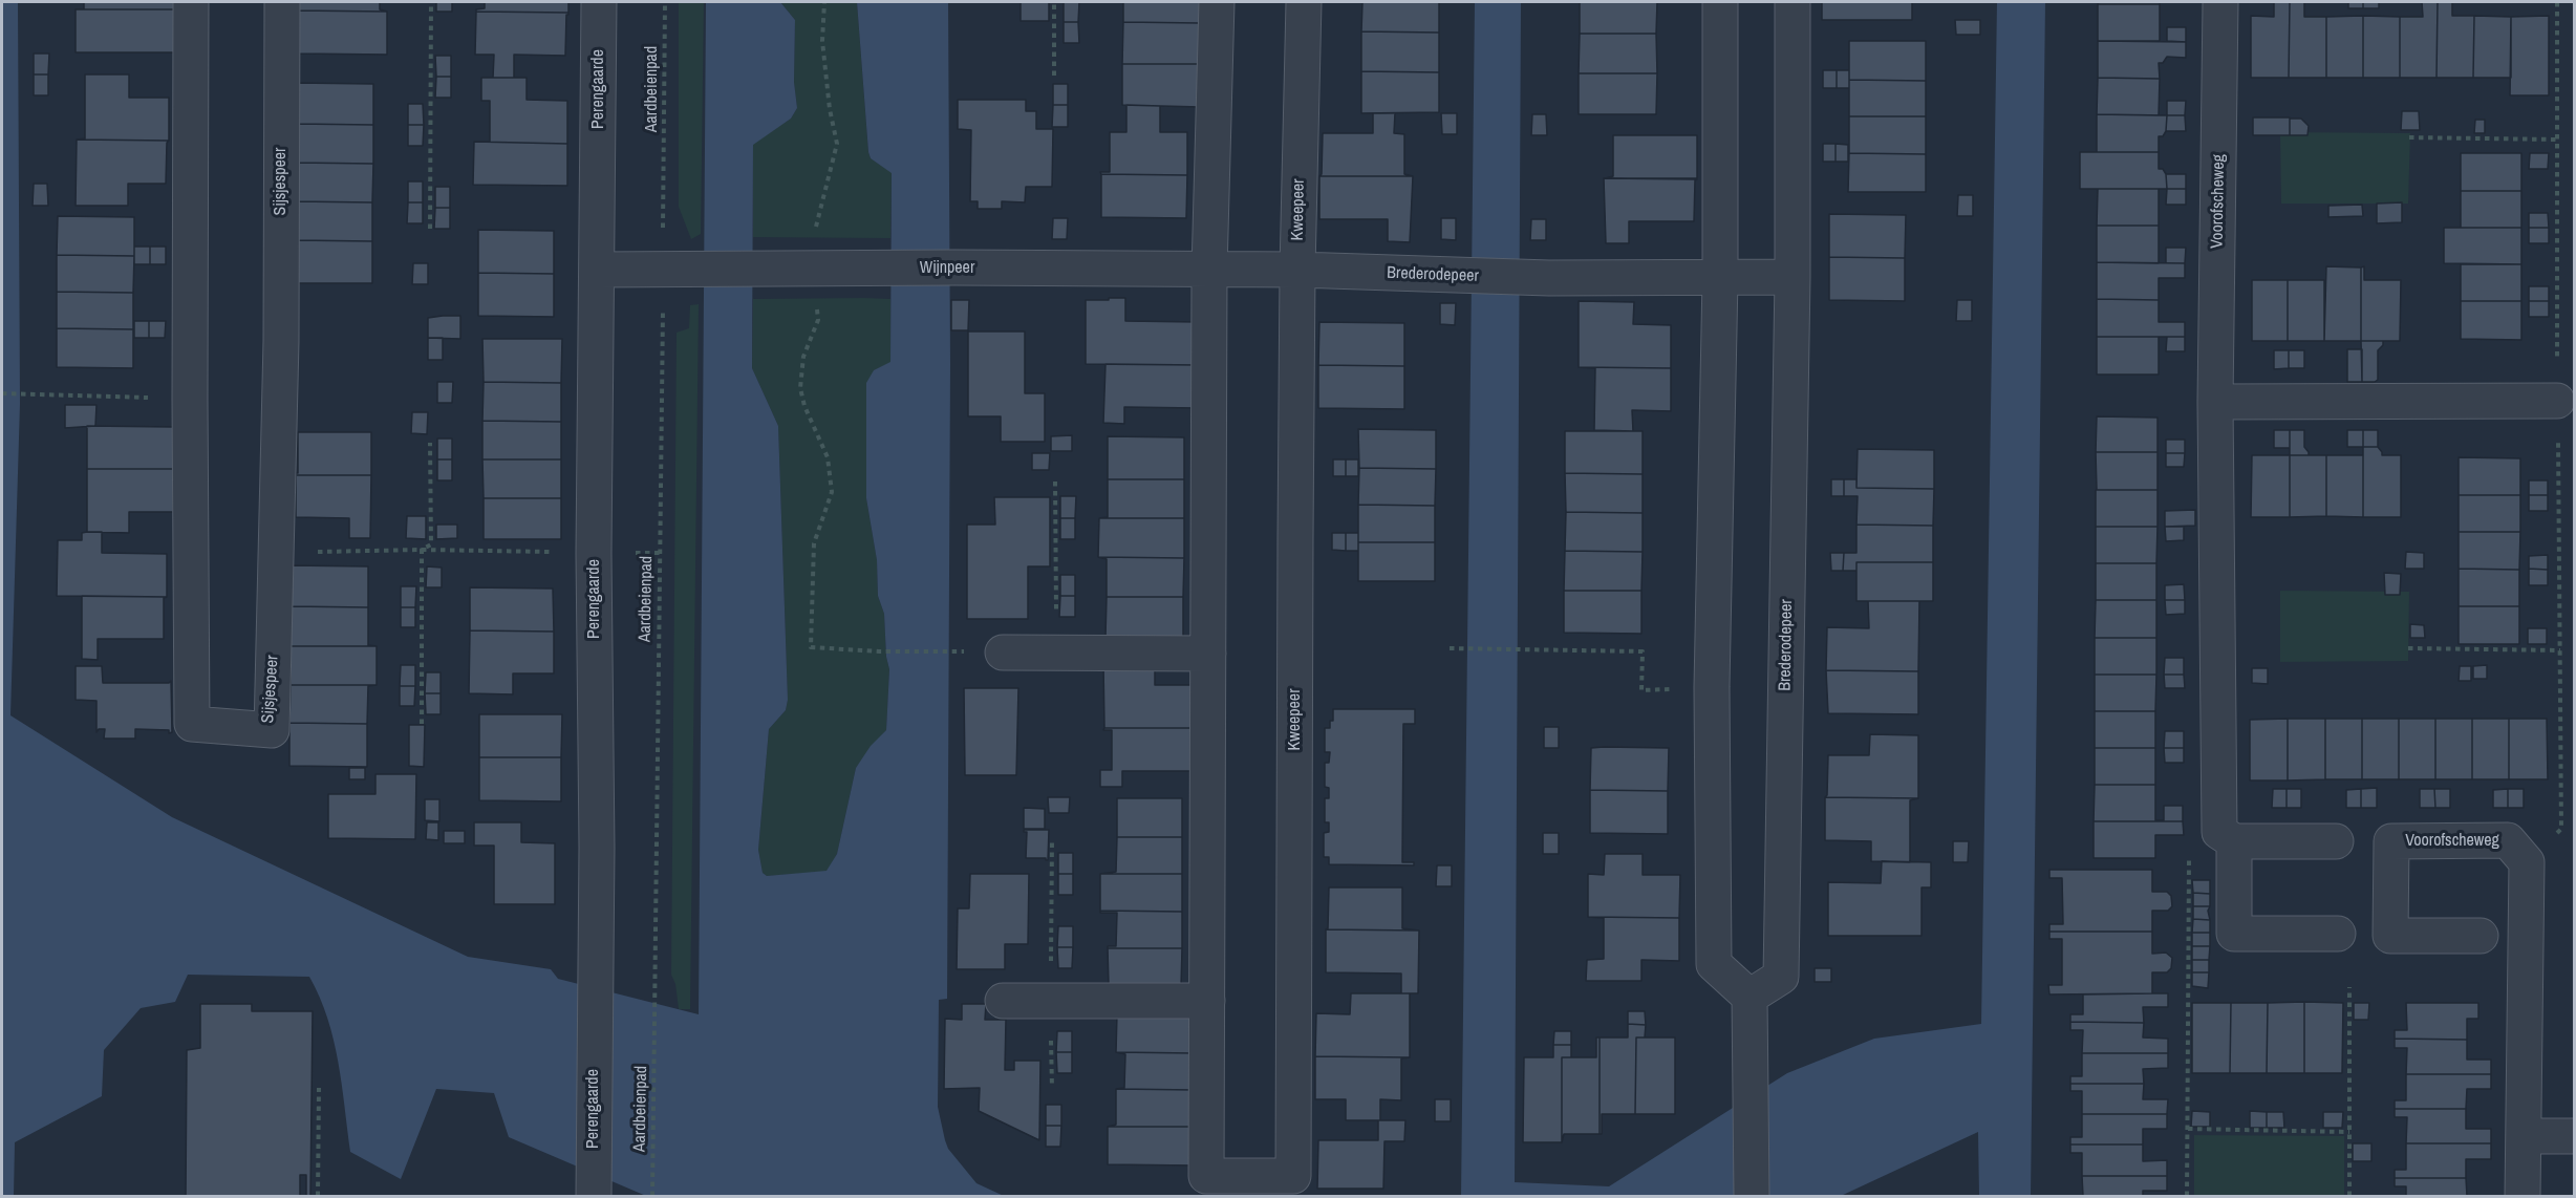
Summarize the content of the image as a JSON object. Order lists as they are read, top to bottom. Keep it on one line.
{"streets":{"street":["Perengaarde","Sijsjespeer","Voorofscheweg","Kweepeer","Wijnpeer","Brederodepeer"],"path":["Aardbeienpad"]},"crossings":[["Perengaarde","Wijnpeer"],["Aardbeienpad","Wijnpeer"],["Kweepeer","Wijnpeer"],["Kweepeer","Brederodepeer"],["Wijnpeer","Brederodepeer"]]}
